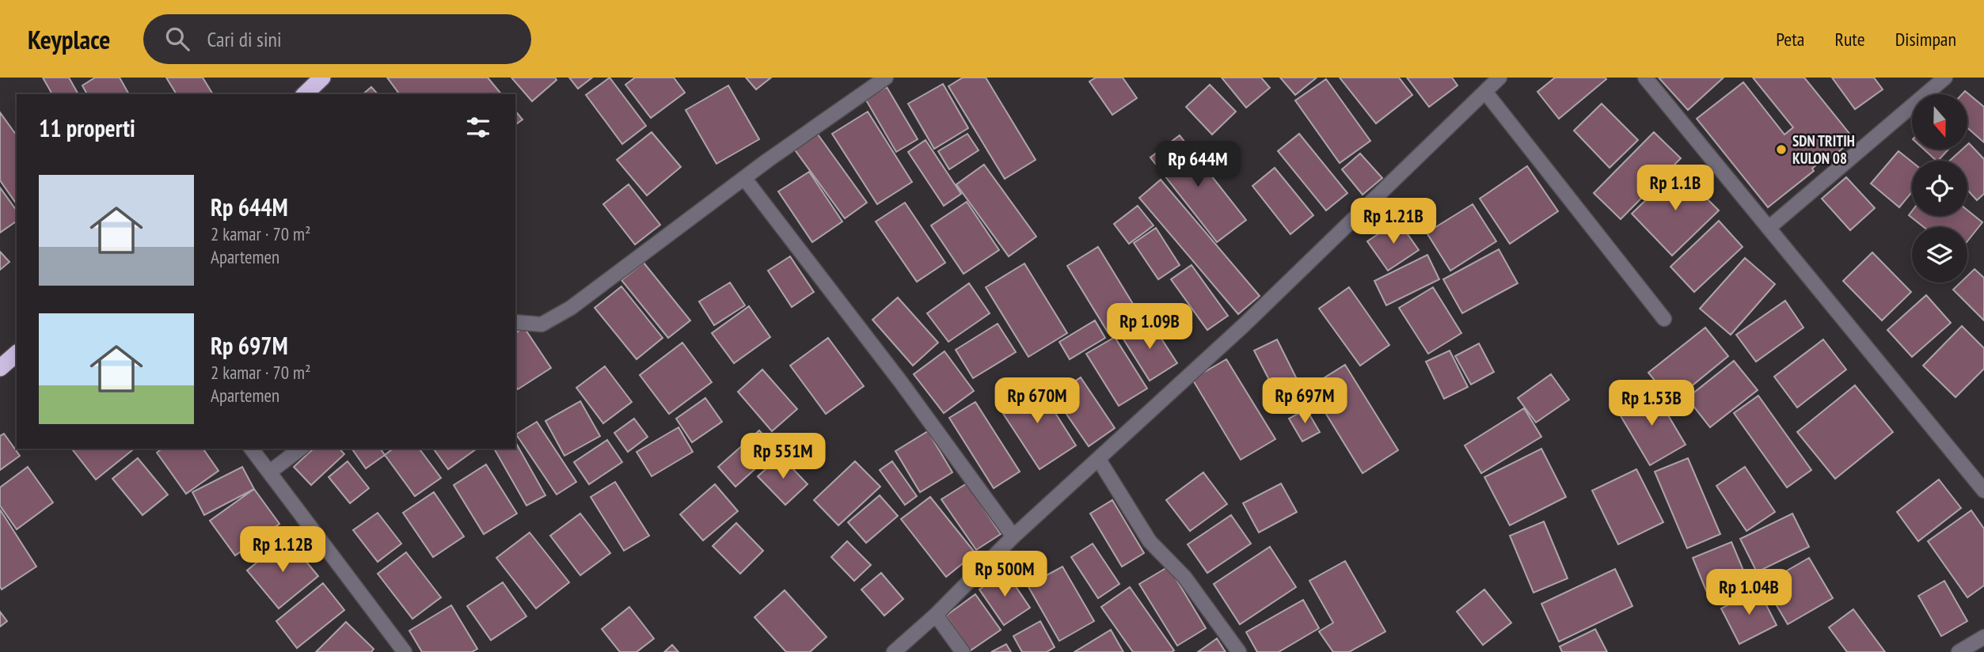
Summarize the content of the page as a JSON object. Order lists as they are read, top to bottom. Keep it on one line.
{"places":["SDN TRITIH KULON 08"],"north":"bottom","page":{"header":"Keyplace","search":"Cari di sini","nav":["Peta","Rute","Disimpan"],"heading":"11 properti","price":["Rp 644M","Rp 1.1B","Rp 1.21B","Rp 1.09B","Rp 670M","Rp 697M","Rp 1.53B","Rp 551M","Rp 1.12B","Rp 500M","Rp 1.04B"],"list":[{"name":"Rp 644M","note":"2 kamar · 70 m² · Apartemen"},{"name":"Rp 697M","note":"2 kamar · 70 m² · Apartemen"}]}}
